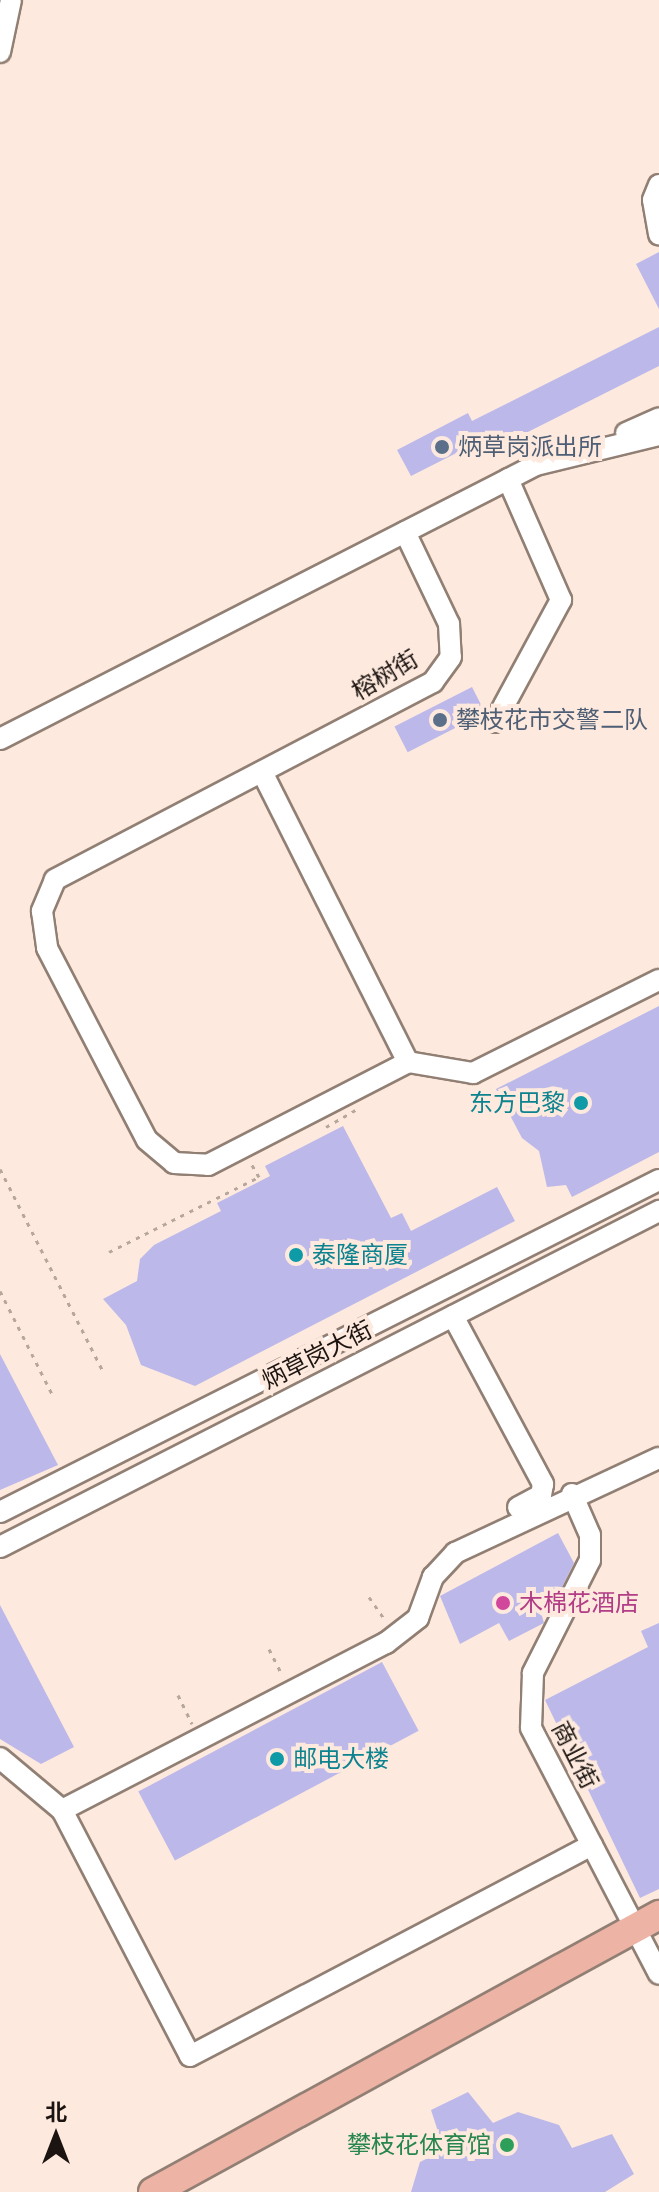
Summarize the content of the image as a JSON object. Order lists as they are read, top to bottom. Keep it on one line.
{"streets":{"street":["榕树街","炳草岗大街","商业街"]},"places":["炳草岗派出所","攀枝花市交警二队","东方巴黎","泰隆商厦","木棉花酒店","邮电大楼","攀枝花体育馆"],"north":"top"}
